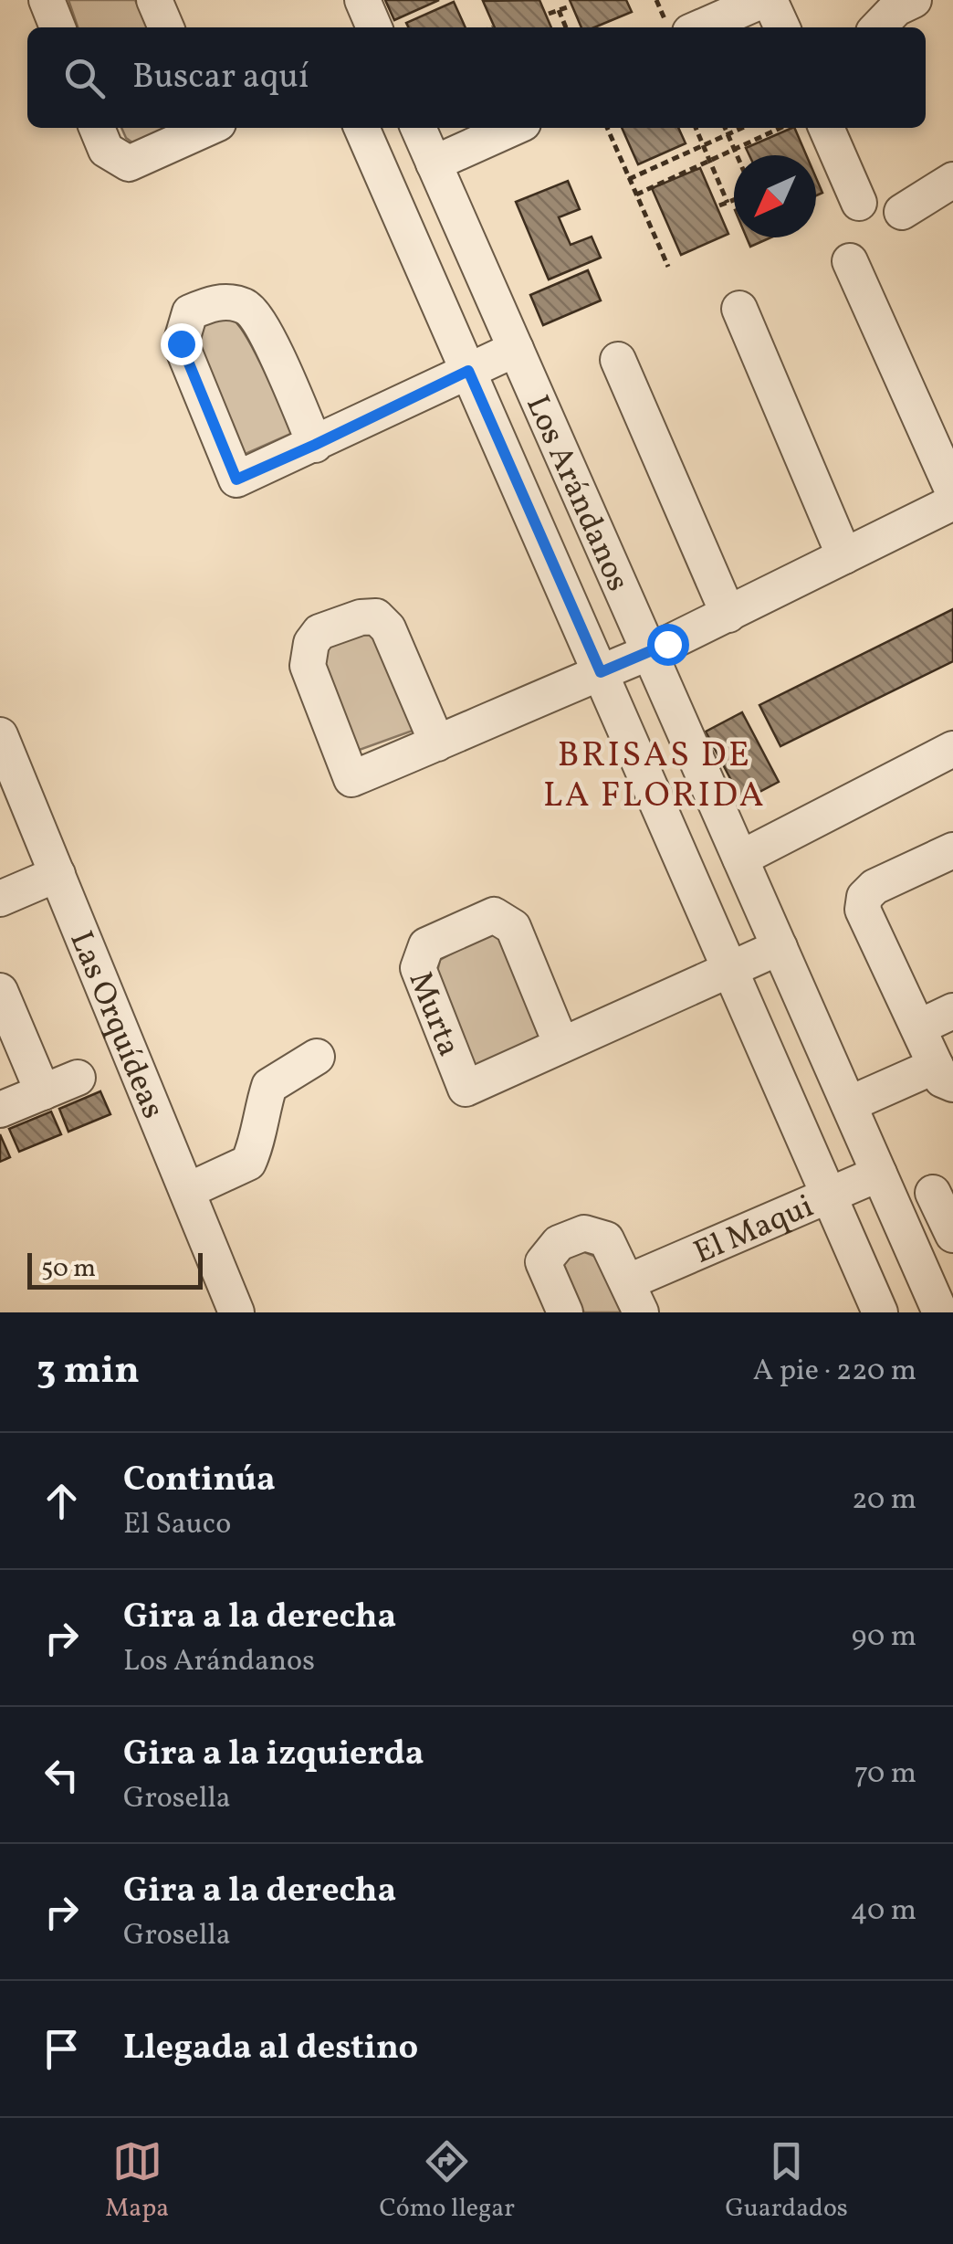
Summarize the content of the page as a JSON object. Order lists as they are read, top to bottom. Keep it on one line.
{"streets":{"street":["Los Arándanos","Murta","Las Orquídeas","El Maqui"]},"crossings":[["Los Arándanos","Murta"],["Los Arándanos","El Maqui"]],"districts":["BRISAS DE LA FLORIDA"],"scale_bar":"50 m","north":"bottom left","page":{"search":"Buscar aquí","scale":"50 m","heading":["3 min","A pie · 220 m"],"list":[["Continúa","El Sauco","20 m"],["Gira a la derecha","Los Arándanos","90 m"],["Gira a la izquierda","Grosella","70 m"],["Gira a la derecha","Grosella","40 m"],"Llegada al destino"],"nav":["Mapa","Cómo llegar","Guardados"]}}
